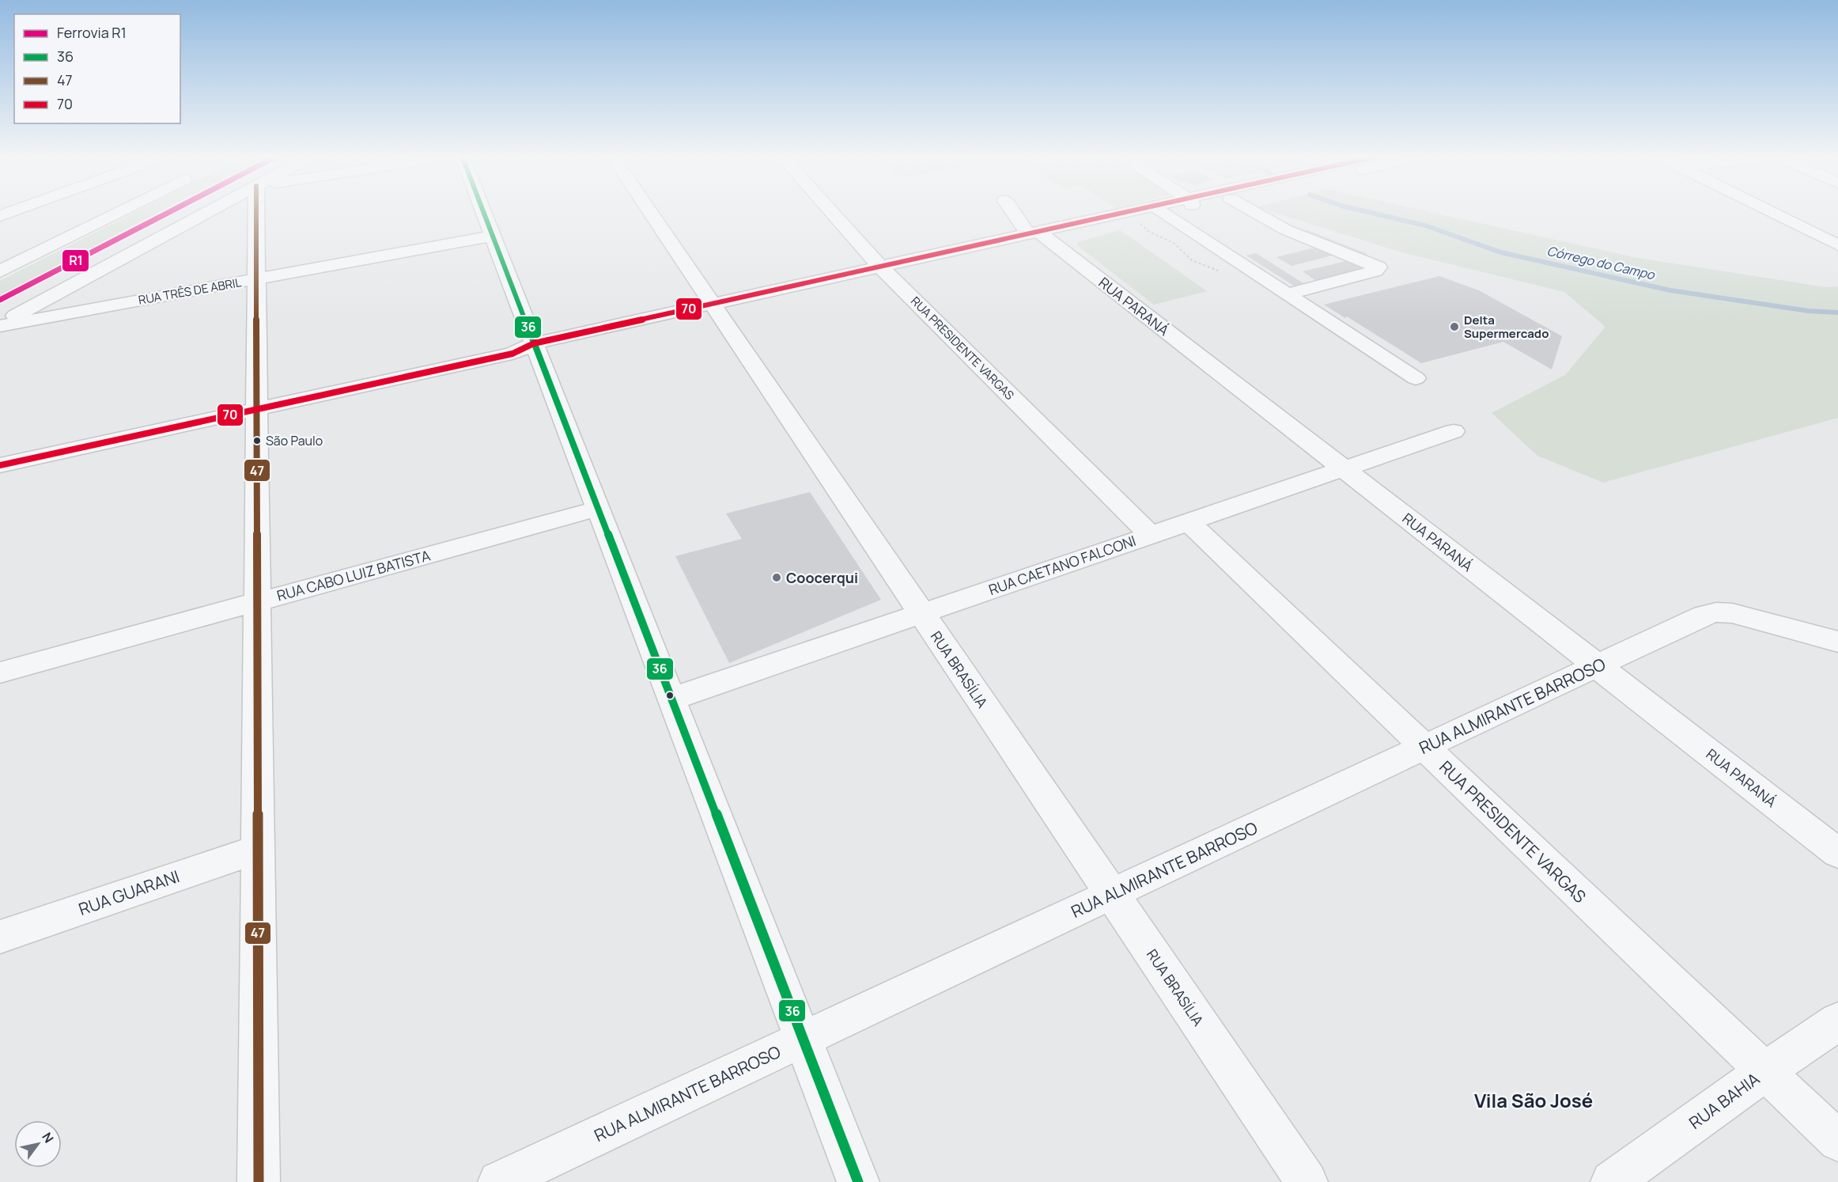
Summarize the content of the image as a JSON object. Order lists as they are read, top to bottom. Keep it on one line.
{"streets":{"street":["RUA TRÊS DE ABRIL","RUA PARANÁ","RUA PRESIDENTE VARGAS","RUA CAETANO FALCONI","RUA CABO LUIZ BATISTA","RUA BRASÍLIA","RUA ALMIRANTE BARROSO","RUA GUARANI","RUA BAHIA"]},"crossings":[["RUA PARANÁ","RUA CAETANO FALCONI"],["RUA PARANÁ","RUA ALMIRANTE BARROSO"],["RUA PRESIDENTE VARGAS","RUA CAETANO FALCONI"],["RUA PRESIDENTE VARGAS","RUA ALMIRANTE BARROSO"],["RUA PRESIDENTE VARGAS","RUA BAHIA"],["RUA CAETANO FALCONI","RUA BRASÍLIA"],["RUA BRASÍLIA","RUA ALMIRANTE BARROSO"]],"districts":["Vila São José"],"water":["Córrego do Campo"],"places":["Delta Supermercado","São Paulo","Coocerqui"],"lines":["rail line R1","transit line 36","transit line 47","transit line 70"],"legend":["Ferrovia R1","36","47","70"],"north":"top right"}
